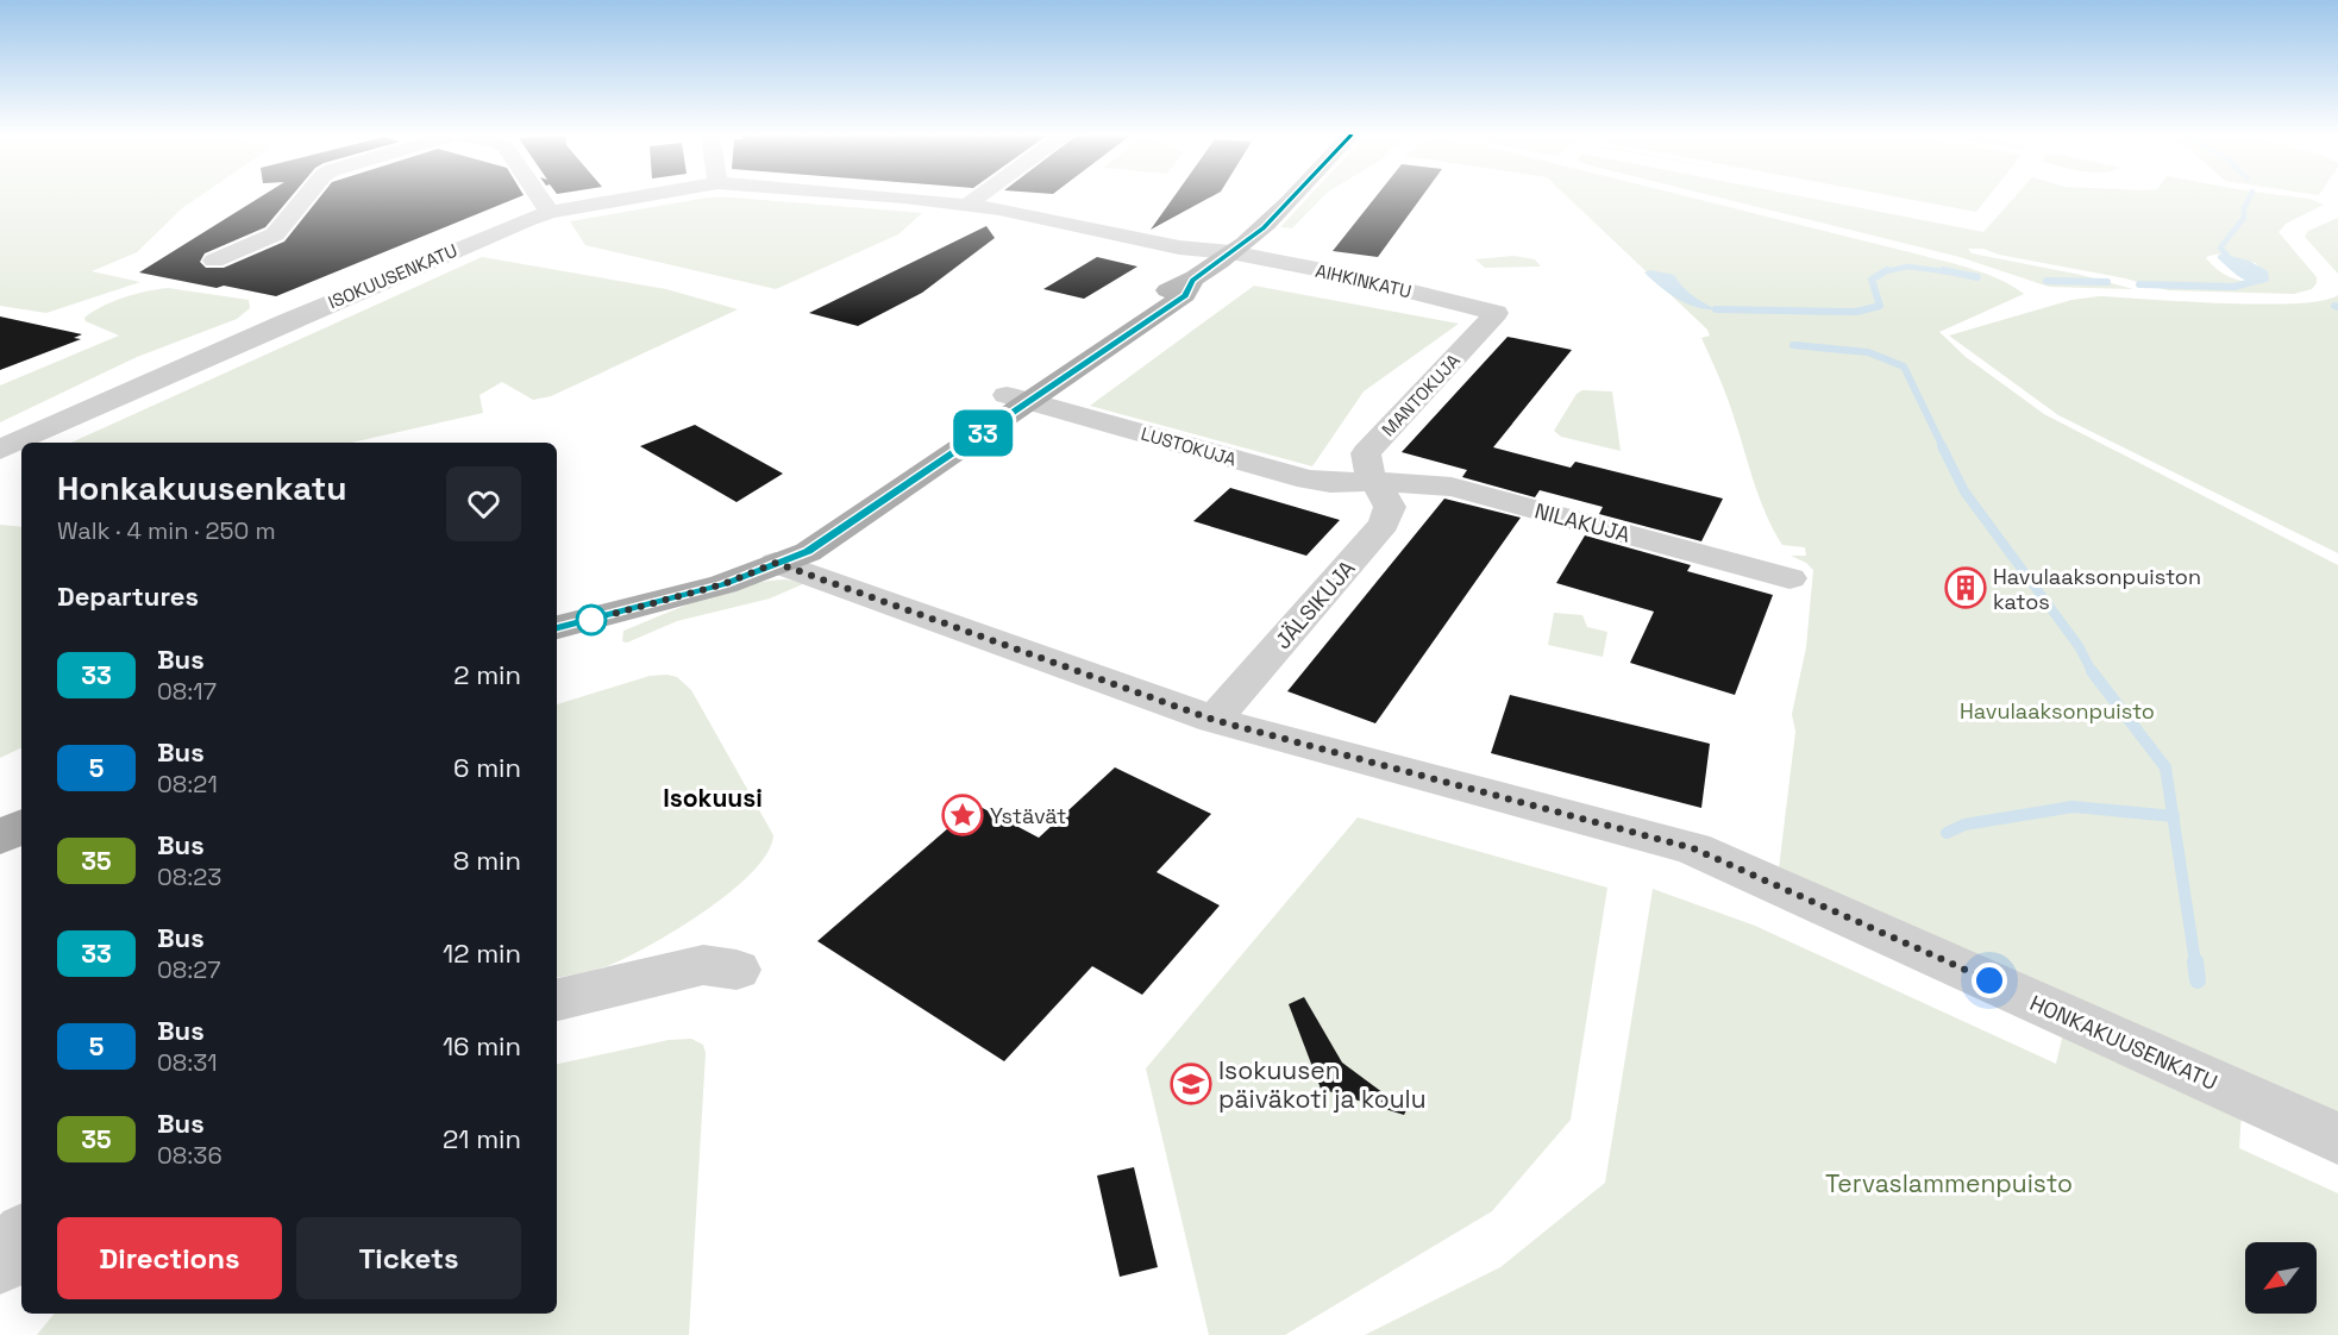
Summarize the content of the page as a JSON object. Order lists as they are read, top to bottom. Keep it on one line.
{"streets":{"street":["ISOKUUSENKATU","AIHKINKATU","MANTOKUJA","LUSTOKUJA","NILAKUJA","JÄLSIKUJA","HONKAKUUSENKATU"]},"crossings":[["ISOKUUSENKATU","AIHKINKATU"],["AIHKINKATU","MANTOKUJA"],["MANTOKUJA","LUSTOKUJA"],["MANTOKUJA","NILAKUJA"],["MANTOKUJA","JÄLSIKUJA"],["LUSTOKUJA","NILAKUJA"],["LUSTOKUJA","JÄLSIKUJA"],["NILAKUJA","JÄLSIKUJA"],["JÄLSIKUJA","HONKAKUUSENKATU"]],"districts":["Isokuusi"],"parks":["Havulaaksonpuisto","Tervaslammenpuisto"],"places":{"building":["Havulaaksonpuiston katos"],"place":["Ystävät"],"school or university":["Isokuusen päiväkoti ja koulu"]},"lines":["bus line 33"],"north":"bottom left","page":{"on_map":"33","heading":[["Honkakuusenkatu","Walk · 4 min · 250 m"],"Departures"],"list":[{"mark":"33","name":"Bus","note":"08:17","value":"2 min"},{"mark":"5","name":"Bus","note":"08:21","value":"6 min"},{"mark":"35","name":"Bus","note":"08:23","value":"8 min"},{"mark":"33","name":"Bus","note":"08:27","value":"12 min"},{"mark":"5","name":"Bus","note":"08:31","value":"16 min"},{"mark":"35","name":"Bus","note":"08:36","value":"21 min"}],"buttons":["Directions","Tickets"]}}
